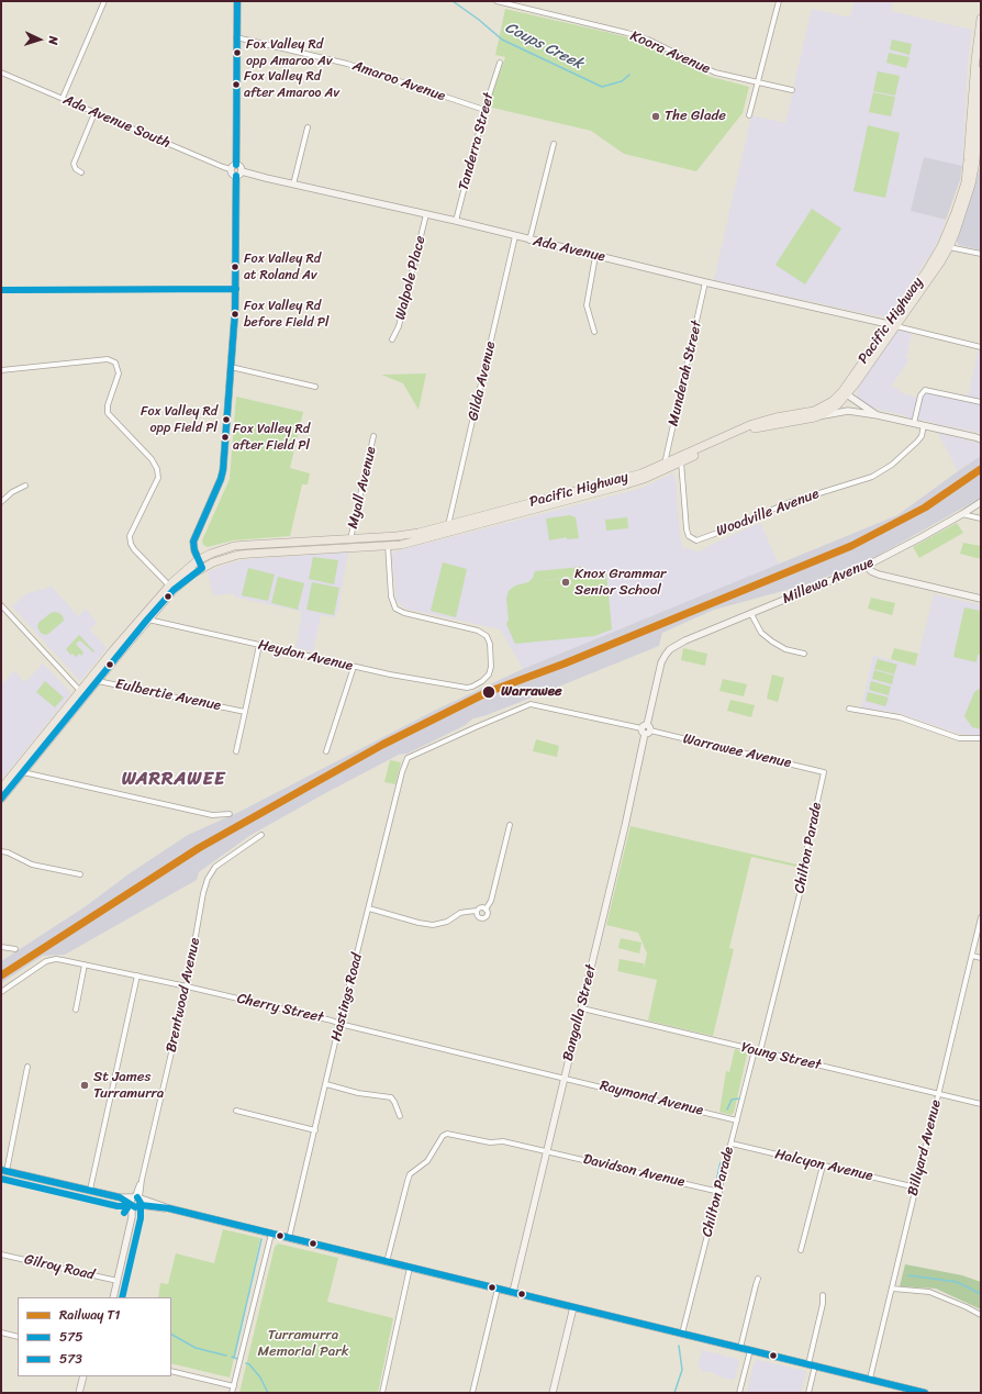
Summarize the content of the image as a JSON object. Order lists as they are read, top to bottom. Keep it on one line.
{"streets":{"highway":["Pacific Highway"],"street":["Koora Avenue","Amaroo Avenue","Ada Avenue South","Tanderra Street","Ada Avenue","Walpole Place","Munderah Street","Gilda Avenue","Myall Avenue","Woodville Avenue","Millewa Avenue","Heydon Avenue","Eulbertie Avenue","Warrawee Avenue","Chilton Parade","Brentwood Avenue","Hastings Road","Cherry Street","Bangalla Street","Young Street","Raymond Avenue","Billyard Avenue","Halcyon Avenue","Davidson Avenue","Gilroy Road"]},"crossings":[["Amaroo Avenue","Tanderra Street"],["Ada Avenue South","Ada Avenue"],["Tanderra Street","Ada Avenue"],["Ada Avenue","Walpole Place"],["Ada Avenue","Pacific Highway"],["Ada Avenue","Munderah Street"],["Ada Avenue","Gilda Avenue"],["Pacific Highway","Munderah Street"],["Pacific Highway","Gilda Avenue"],["Pacific Highway","Myall Avenue"],["Pacific Highway","Woodville Avenue"],["Pacific Highway","Heydon Avenue"],["Pacific Highway","Eulbertie Avenue"],["Millewa Avenue","Bangalla Street"],["Warrawee Avenue","Chilton Parade"],["Warrawee Avenue","Hastings Road"],["Warrawee Avenue","Bangalla Street"],["Chilton Parade","Young Street"],["Chilton Parade","Raymond Avenue"],["Chilton Parade","Halcyon Avenue"],["Chilton Parade","Davidson Avenue"],["Brentwood Avenue","Cherry Street"],["Brentwood Avenue","Gilroy Road"],["Hastings Road","Cherry Street"],["Cherry Street","Bangalla Street"],["Cherry Street","Raymond Avenue"],["Bangalla Street","Young Street"],["Bangalla Street","Raymond Avenue"],["Bangalla Street","Davidson Avenue"],["Young Street","Billyard Avenue"],["Billyard Avenue","Halcyon Avenue"]],"districts":["WARRAWEE"],"water":["Coups Creek"],"parks":["Turramurra Memorial Park"],"places":["Fox Valley Rd opp Amaroo Av","Fox Valley Rd after Amaroo Av","The Glade","Fox Valley Rd at Roland Av","Fox Valley Rd before Field Pl","Fox Valley Rd opp Field Pl","Fox Valley Rd after Field Pl","Knox Grammar Senior School","Warrawee","St James Turramurra"],"lines":["transit line 573","rail line T1","transit line 575"],"legend":["Railway T1","575","573"],"north":"right"}
